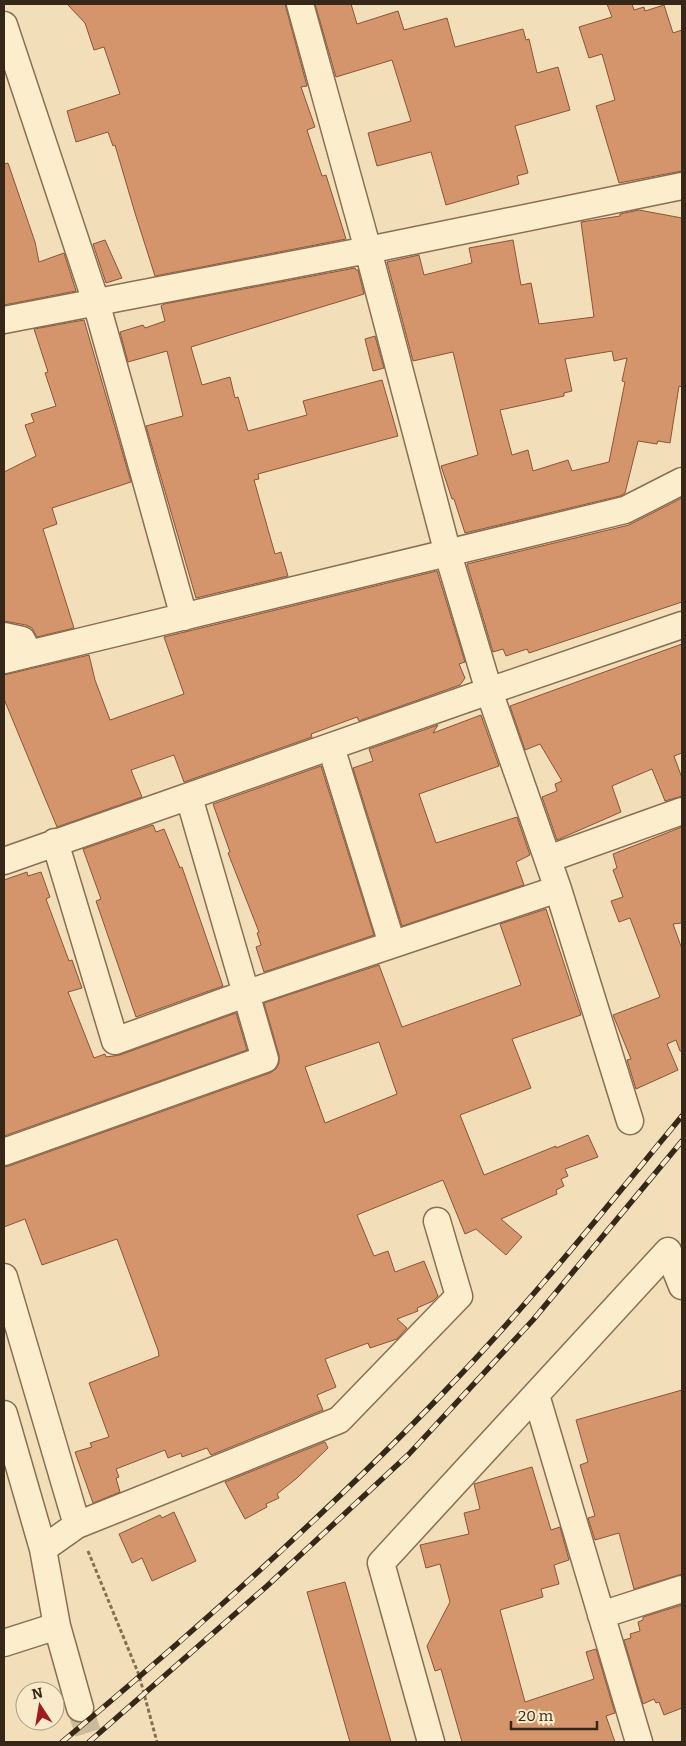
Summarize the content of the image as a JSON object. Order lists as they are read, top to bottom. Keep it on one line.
{"scale_bar":"20 m","north":"top"}
